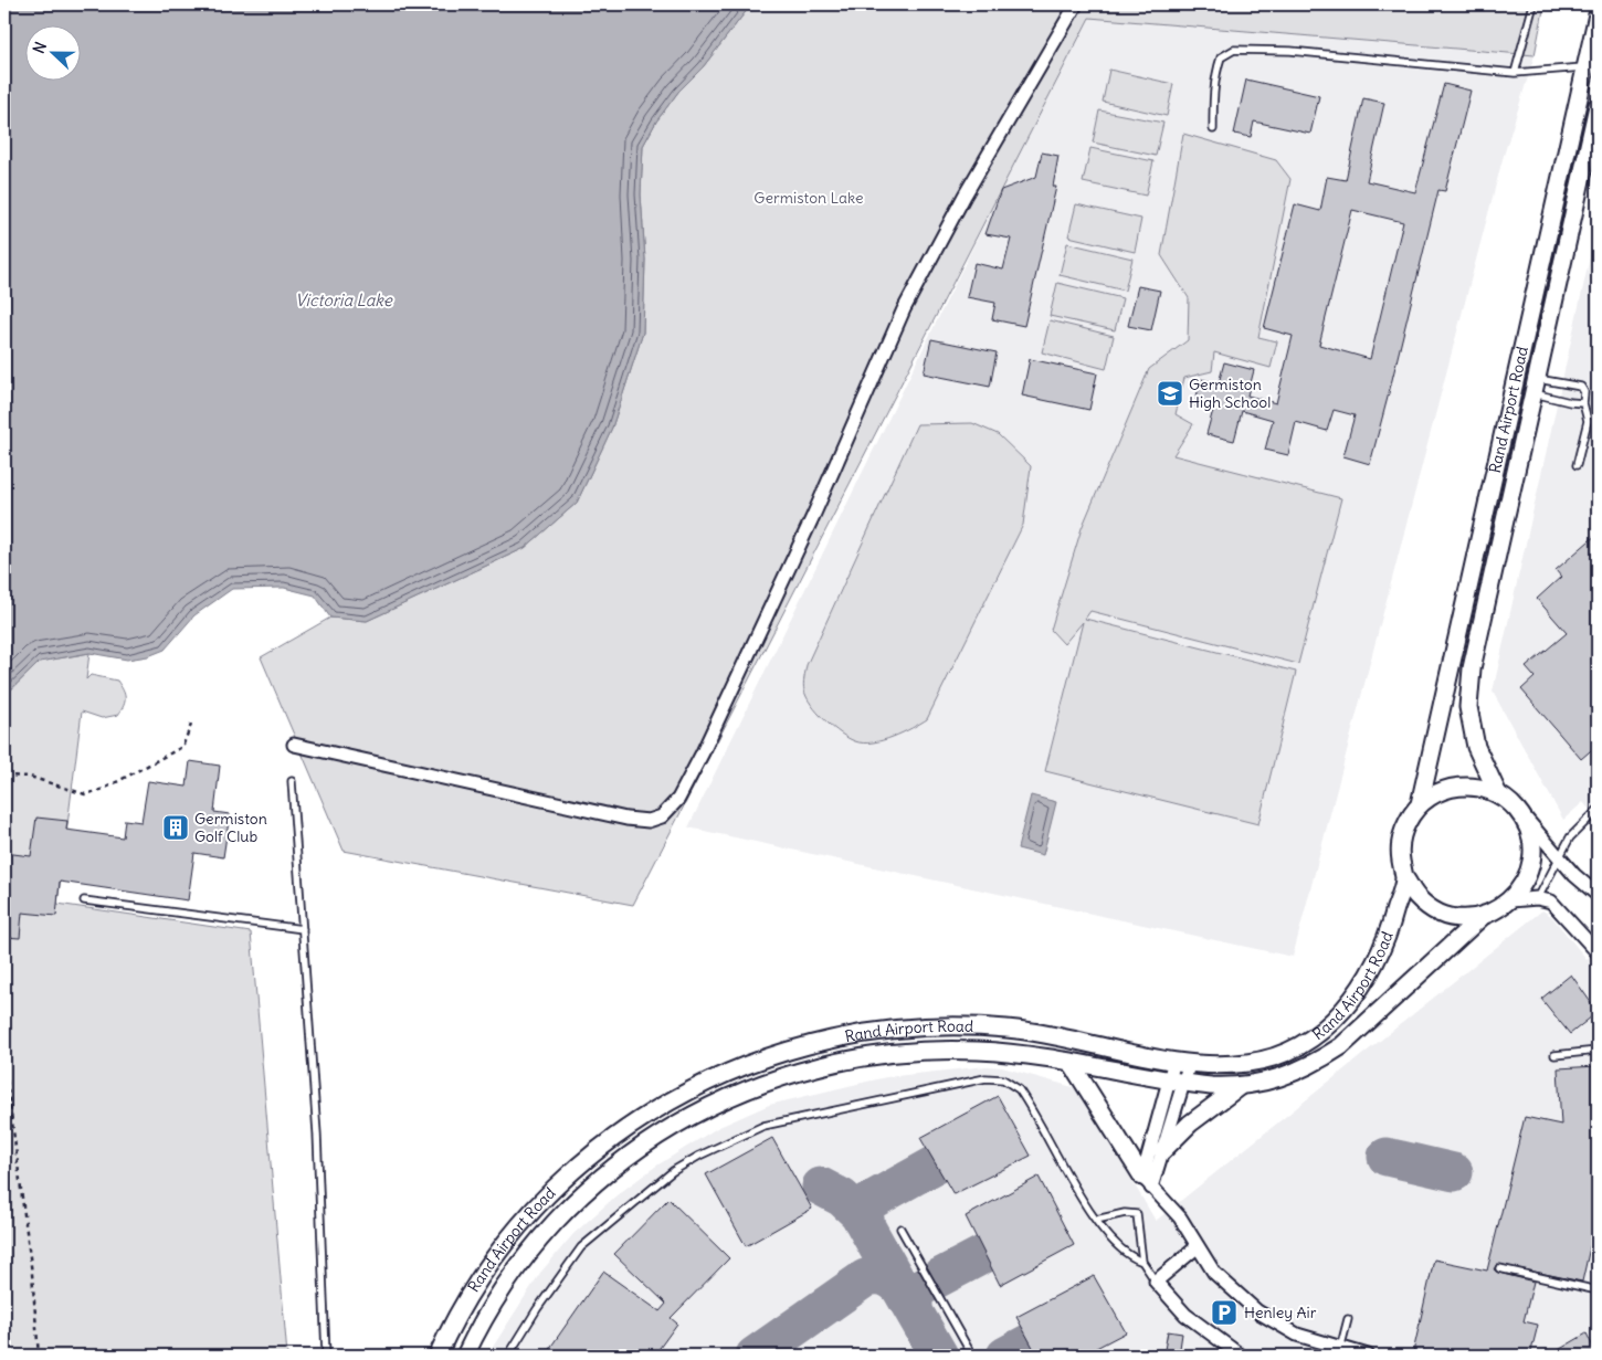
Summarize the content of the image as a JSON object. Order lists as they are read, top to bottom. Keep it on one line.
{"streets":{"street":["Rand Airport Road"]},"water":["Victoria Lake"],"parks":["Germiston Lake"],"places":{"school or university":["Germiston High School"],"building":["Germiston Golf Club"],"parking":["Henley Air"]},"north":"left"}
